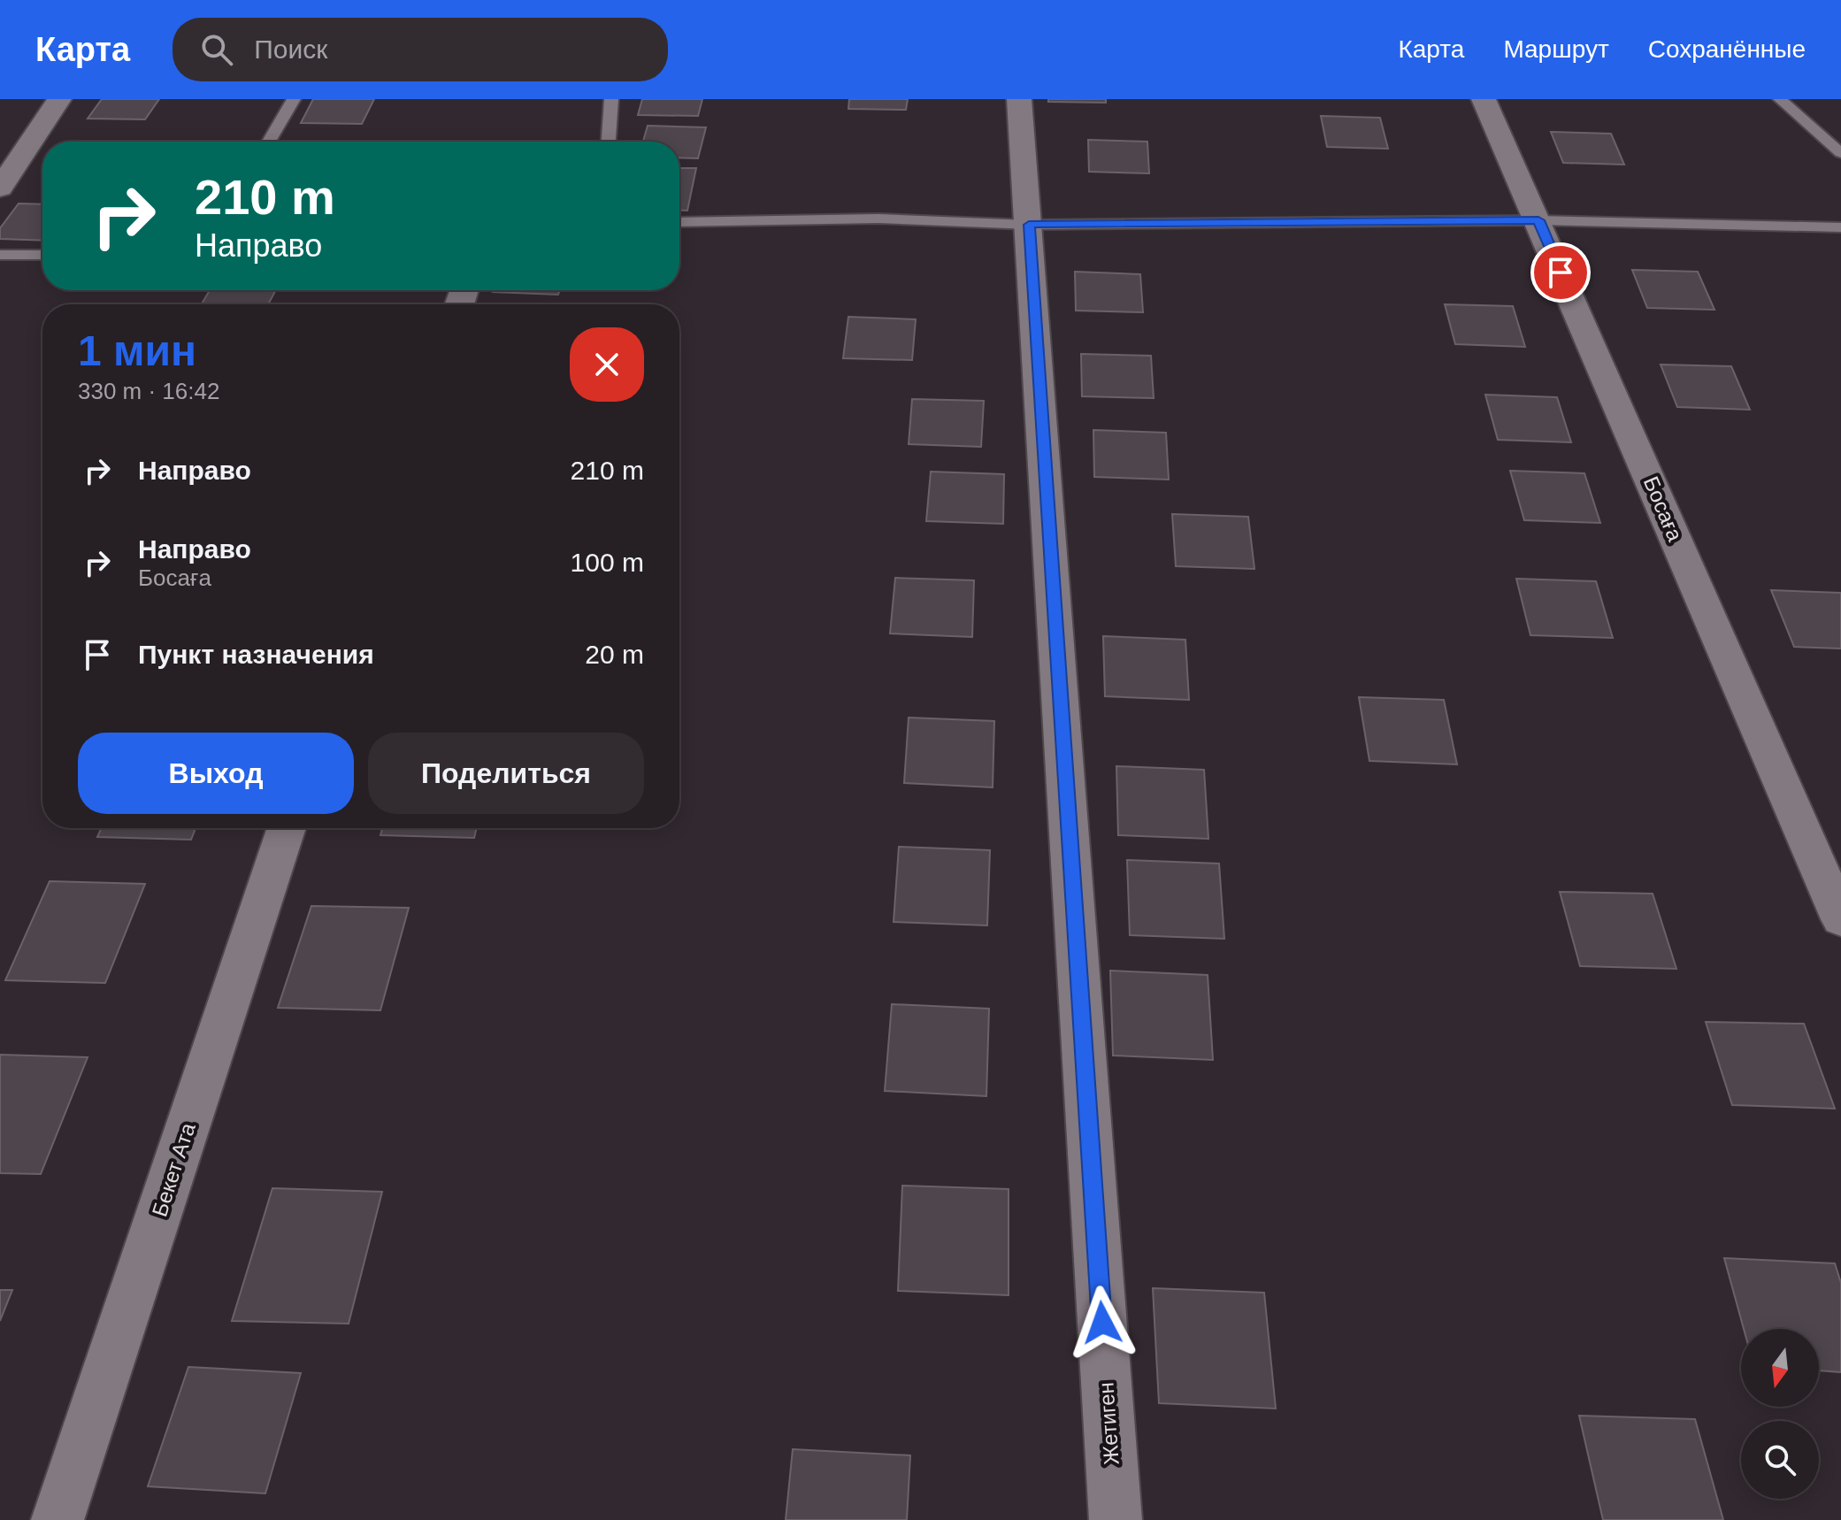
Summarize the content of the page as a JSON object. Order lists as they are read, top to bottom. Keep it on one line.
{"streets":{"street":["Босаға","Бекет Ата","Жетиген"]},"north":"bottom","page":{"header":"Карта","search":"Поиск","nav":["Карта","Маршрут","Сохранённые"],"turn":["210 m","Направо"],"heading":["1 мин","330 m · 16:42"],"list":[{"name":"Направо","value":"210 m"},{"name":"Направо","note":"Босаға","value":"100 m"},{"name":"Пункт назначения","value":"20 m"}],"buttons":["Выход","Поделиться"]}}
